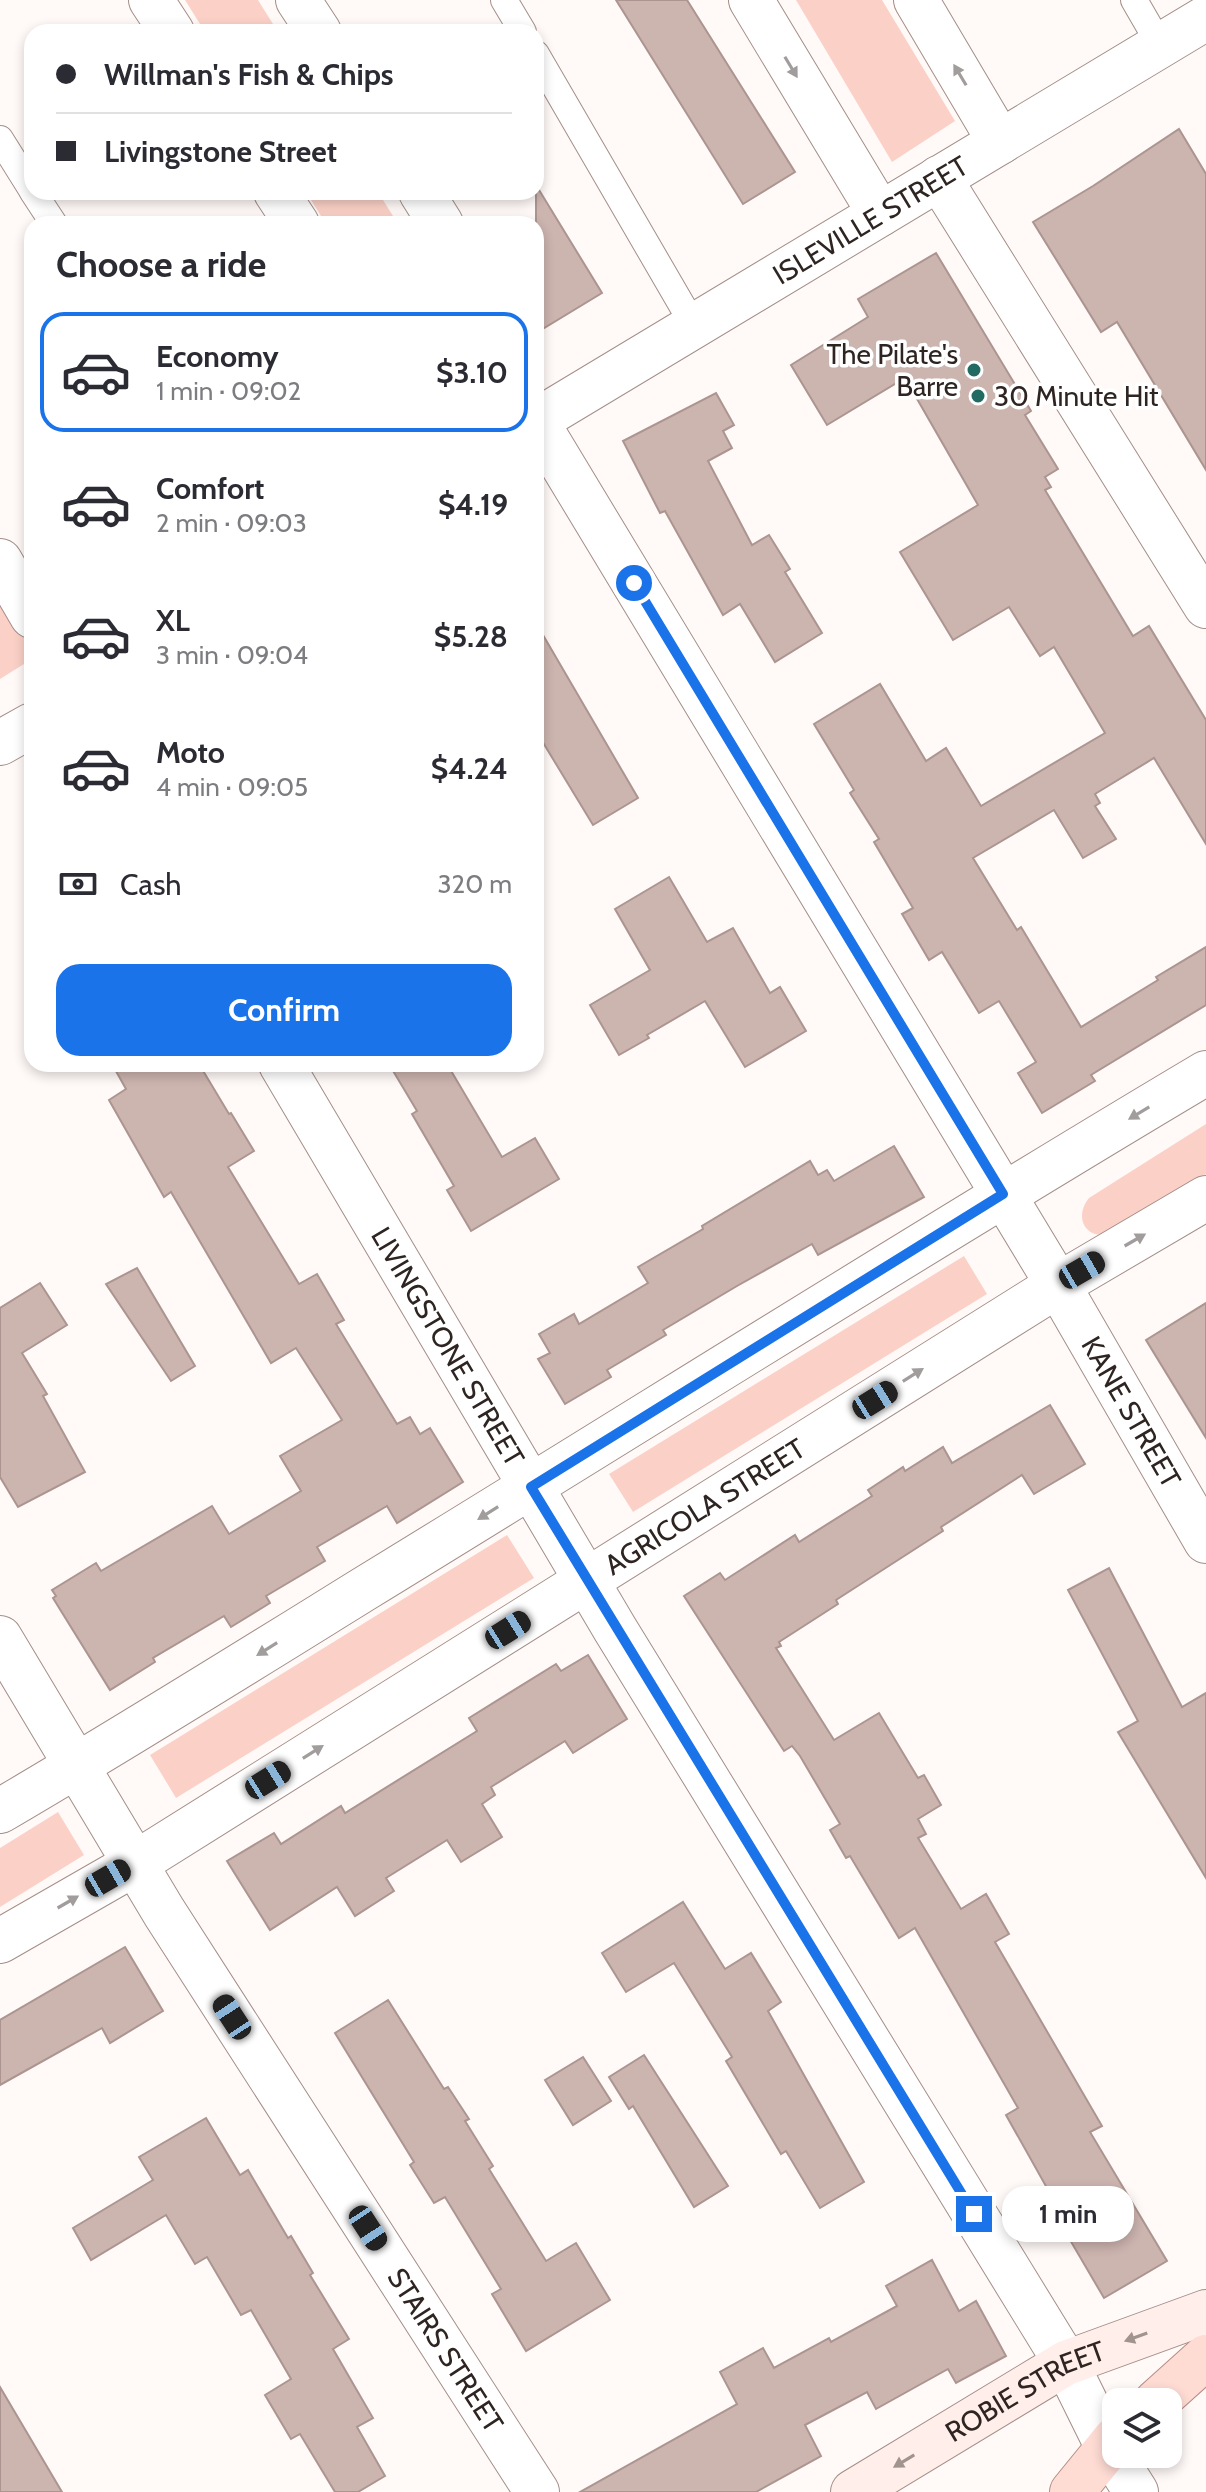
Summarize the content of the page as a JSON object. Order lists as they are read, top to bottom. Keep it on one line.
{"streets":{"street":["ISLEVILLE STREET","LIVINGSTONE STREET","KANE STREET","AGRICOLA STREET","STAIRS STREET","ROBIE STREET"]},"crossings":[["LIVINGSTONE STREET","AGRICOLA STREET"],["LIVINGSTONE STREET","ROBIE STREET"],["KANE STREET","AGRICOLA STREET"],["AGRICOLA STREET","STAIRS STREET"]],"one_way":["ROBIE STREET"],"places":["The Pilate's Barre","30 Minute Hit"],"page":{"banner":["Willman's Fish & Chips","Livingstone Street"],"heading":"Choose a ride","list":[{"name":"Economy","note":"1 min · 09:02","value":"$3.10"},{"name":"Comfort","note":"2 min · 09:03","value":"$4.19"},{"name":"XL","note":"3 min · 09:04","value":"$5.28"},{"name":"Moto","note":"4 min · 09:05","value":"$4.24"}],"pay":["Cash","320 m"],"buttons":"Confirm","bubble":"1 min"}}
